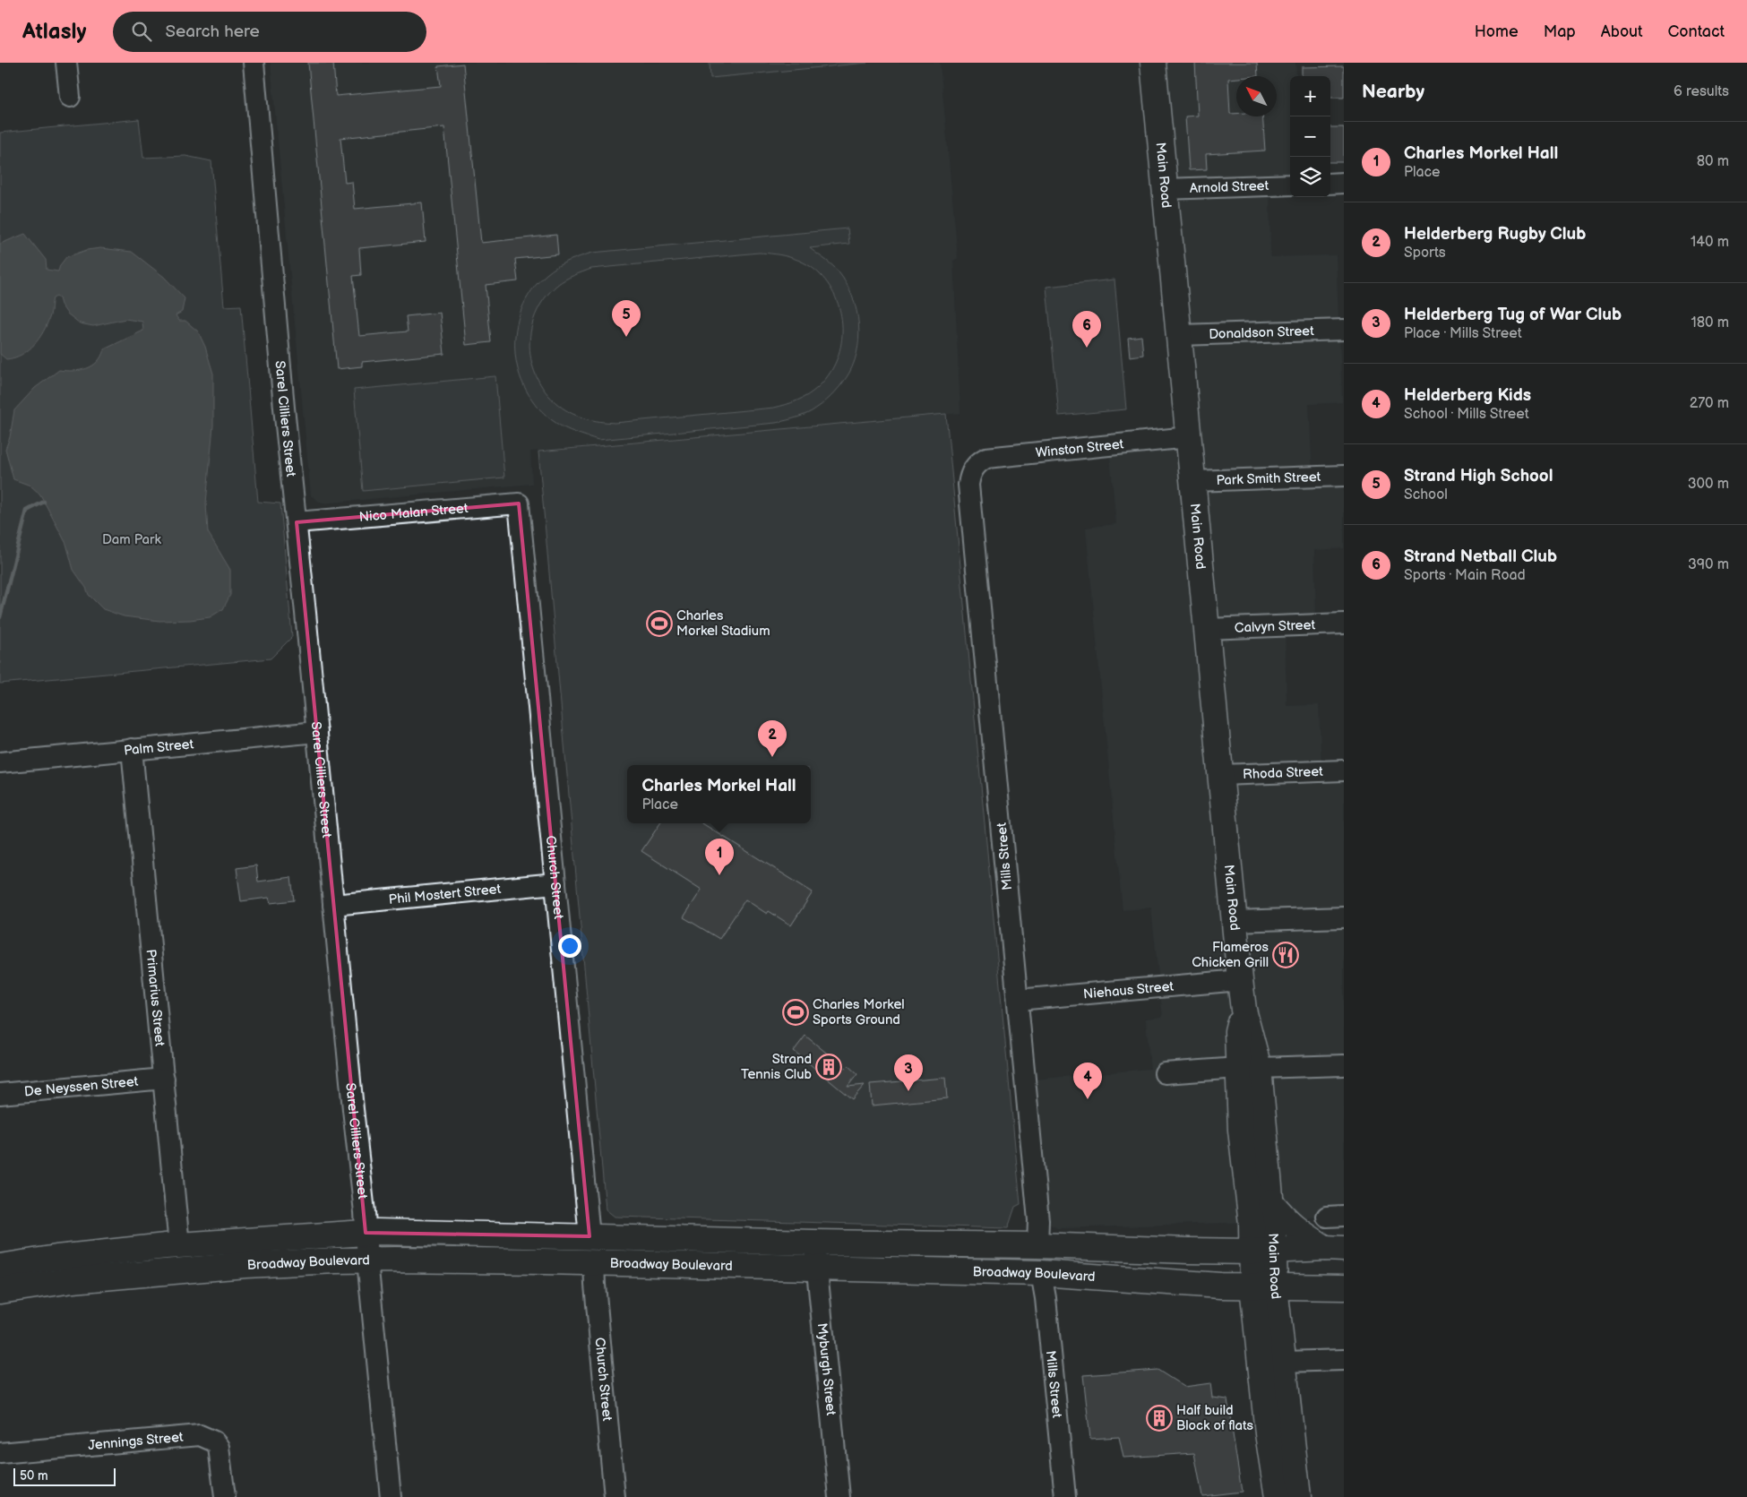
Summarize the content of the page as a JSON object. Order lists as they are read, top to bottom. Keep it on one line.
{"streets":{"main road":["Main Road","Broadway Boulevard"],"street":["Arnold Street","Donaldson Street","Sarel Cilliers Street","Winston Street","Park Smith Street","Nico Malan Street","Calvyn Street","Palm Street","Rhoda Street","Mills Street","Church Street","Phil Mostert Street","Niehaus Street","Primarius Street","De Neyssen Street","Myburgh Street","Jennings Street"]},"crossings":[["Main Road","Arnold Street"],["Main Road","Donaldson Street"],["Main Road","Winston Street"],["Main Road","Park Smith Street"],["Main Road","Calvyn Street"],["Main Road","Rhoda Street"],["Main Road","Niehaus Street"],["Main Road","Broadway Boulevard"],["Sarel Cilliers Street","Nico Malan Street"],["Sarel Cilliers Street","Palm Street"],["Sarel Cilliers Street","Phil Mostert Street"],["Sarel Cilliers Street","Broadway Boulevard"],["Winston Street","Mills Street"],["Nico Malan Street","Church Street"],["Palm Street","Primarius Street"],["Mills Street","Niehaus Street"],["Mills Street","Broadway Boulevard"],["Church Street","Phil Mostert Street"],["Church Street","Broadway Boulevard"],["Primarius Street","De Neyssen Street"],["Primarius Street","Broadway Boulevard"],["Broadway Boulevard","Myburgh Street"]],"parks":["Dam Park"],"places":{"sports":["Charles Morkel Stadium","Charles Morkel Sports Ground"],"restaurant":["Flameros Chicken Grill"],"building":["Strand Tennis Club","Half build Block of flats"]},"scale_bar":"50 m","north":"top left","page":{"header":"Atlasly","search":"Search here","nav":["Home","Map","About","Contact"],"heading":["Nearby","6 results"],"map_buttons":["+","−"],"list":[{"mark":"1","name":"Charles Morkel Hall","note":"Place","value":"80 m"},{"mark":"2","name":"Helderberg Rugby Club","note":"Sports","value":"140 m"},{"mark":"3","name":"Helderberg Tug of War Club","note":"Place · Mills Street","value":"180 m"},{"mark":"4","name":"Helderberg Kids","note":"School · Mills Street","value":"270 m"},{"mark":"5","name":"Strand High School","note":"School","value":"300 m"},{"mark":"6","name":"Strand Netball Club","note":"Sports · Main Road","value":"390 m"}],"pins":["5","6","2","1","3","4"],"popup":["Charles Morkel Hall","Place"],"scale":"50 m"}}
